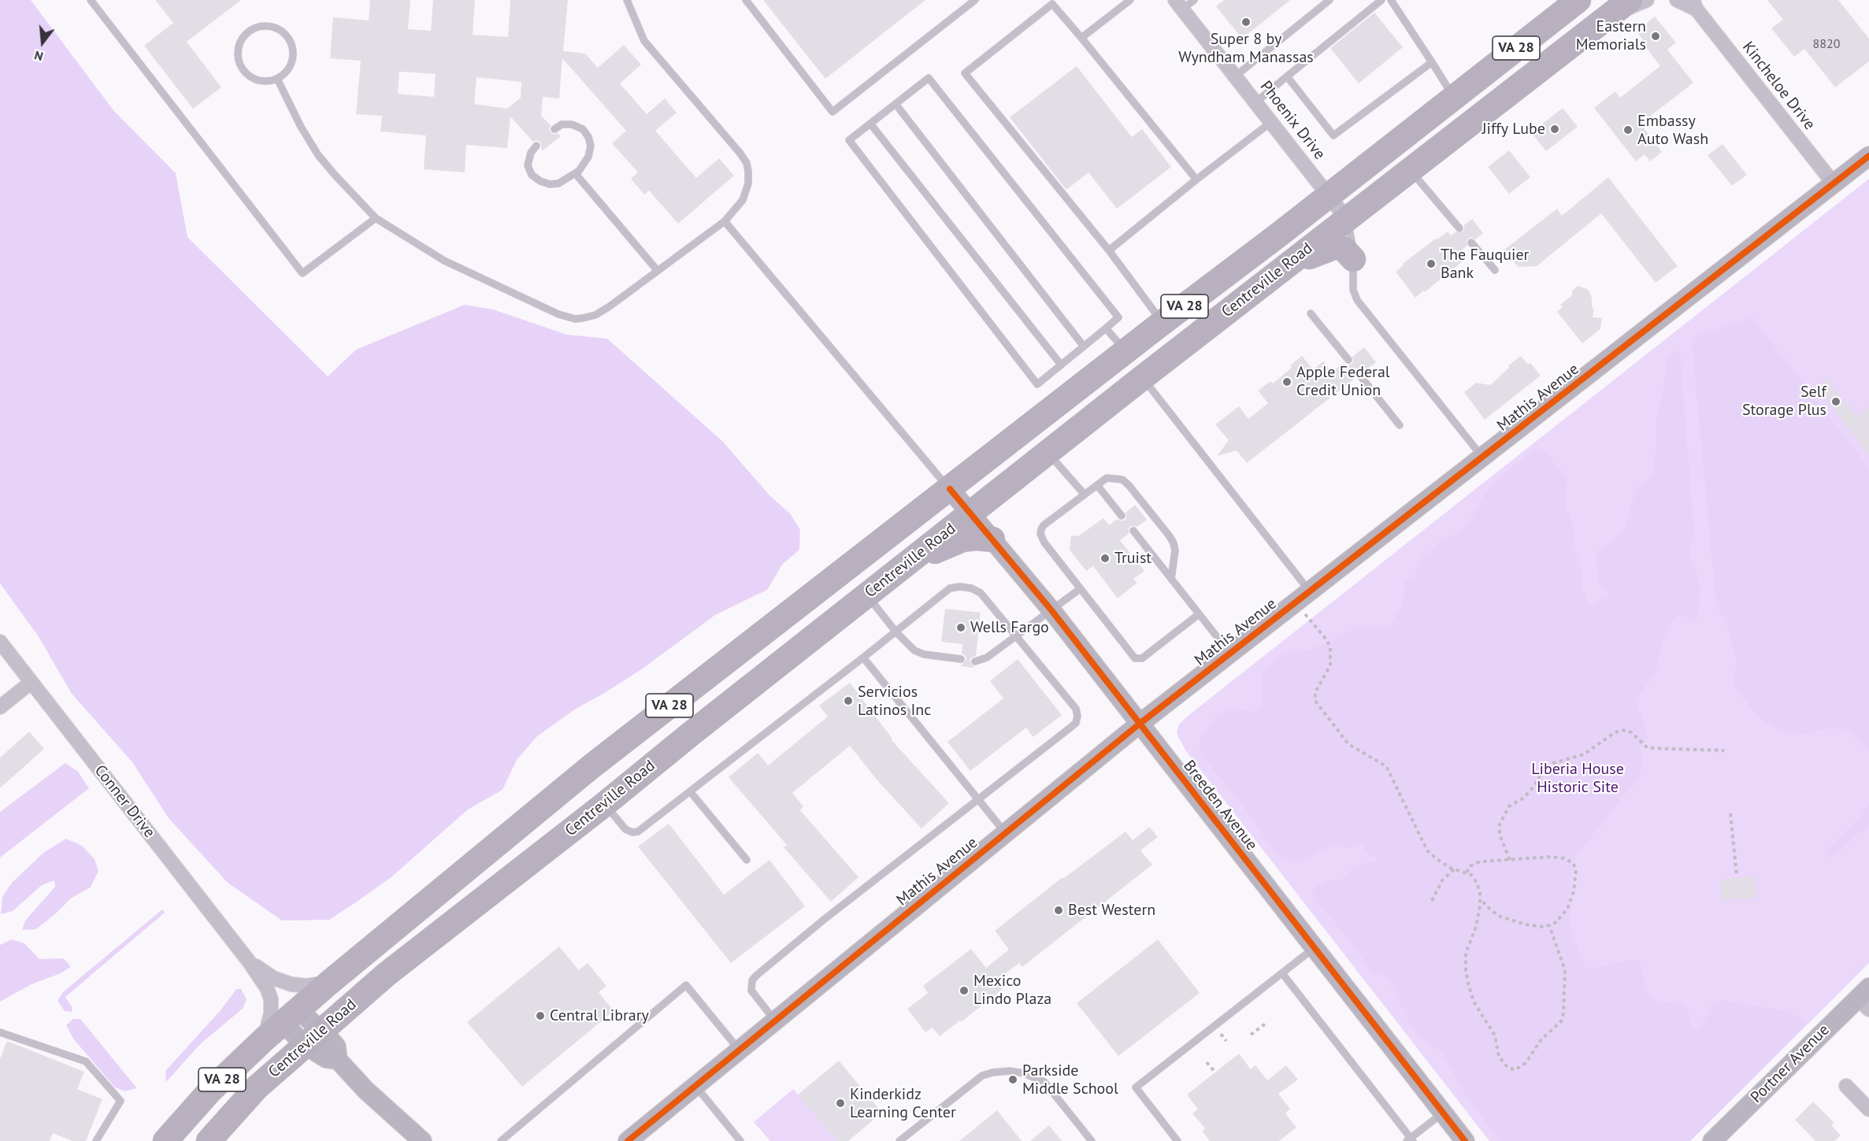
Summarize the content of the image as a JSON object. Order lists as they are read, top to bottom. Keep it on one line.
{"streets":{"highway":["VA 28","Centreville Road"],"street":["Kincheloe Drive","Phoenix Drive","Mathis Avenue","Conner Drive","Breeden Avenue","Portner Avenue"]},"crossings":[["Kincheloe Drive","Mathis Avenue"],["Phoenix Drive","Centreville Road"],["Centreville Road","Conner Drive"],["Centreville Road","Breeden Avenue"],["Mathis Avenue","Breeden Avenue"]],"parks":["Liberia House Historic Site"],"places":["Super 8 by Wyndham Manassas","Eastern Memorials","Jiffy Lube","Embassy Auto Wash","The Fauquier Bank","Apple Federal Credit Union","Self Storage Plus","Truist","Wells Fargo","Servicios Latinos Inc","Best Western","Mexico Lindo Plaza","Central Library","Parkside Middle School","Kinderkidz Learning Center"],"house_numbers":["8820"],"north":"bottom"}
